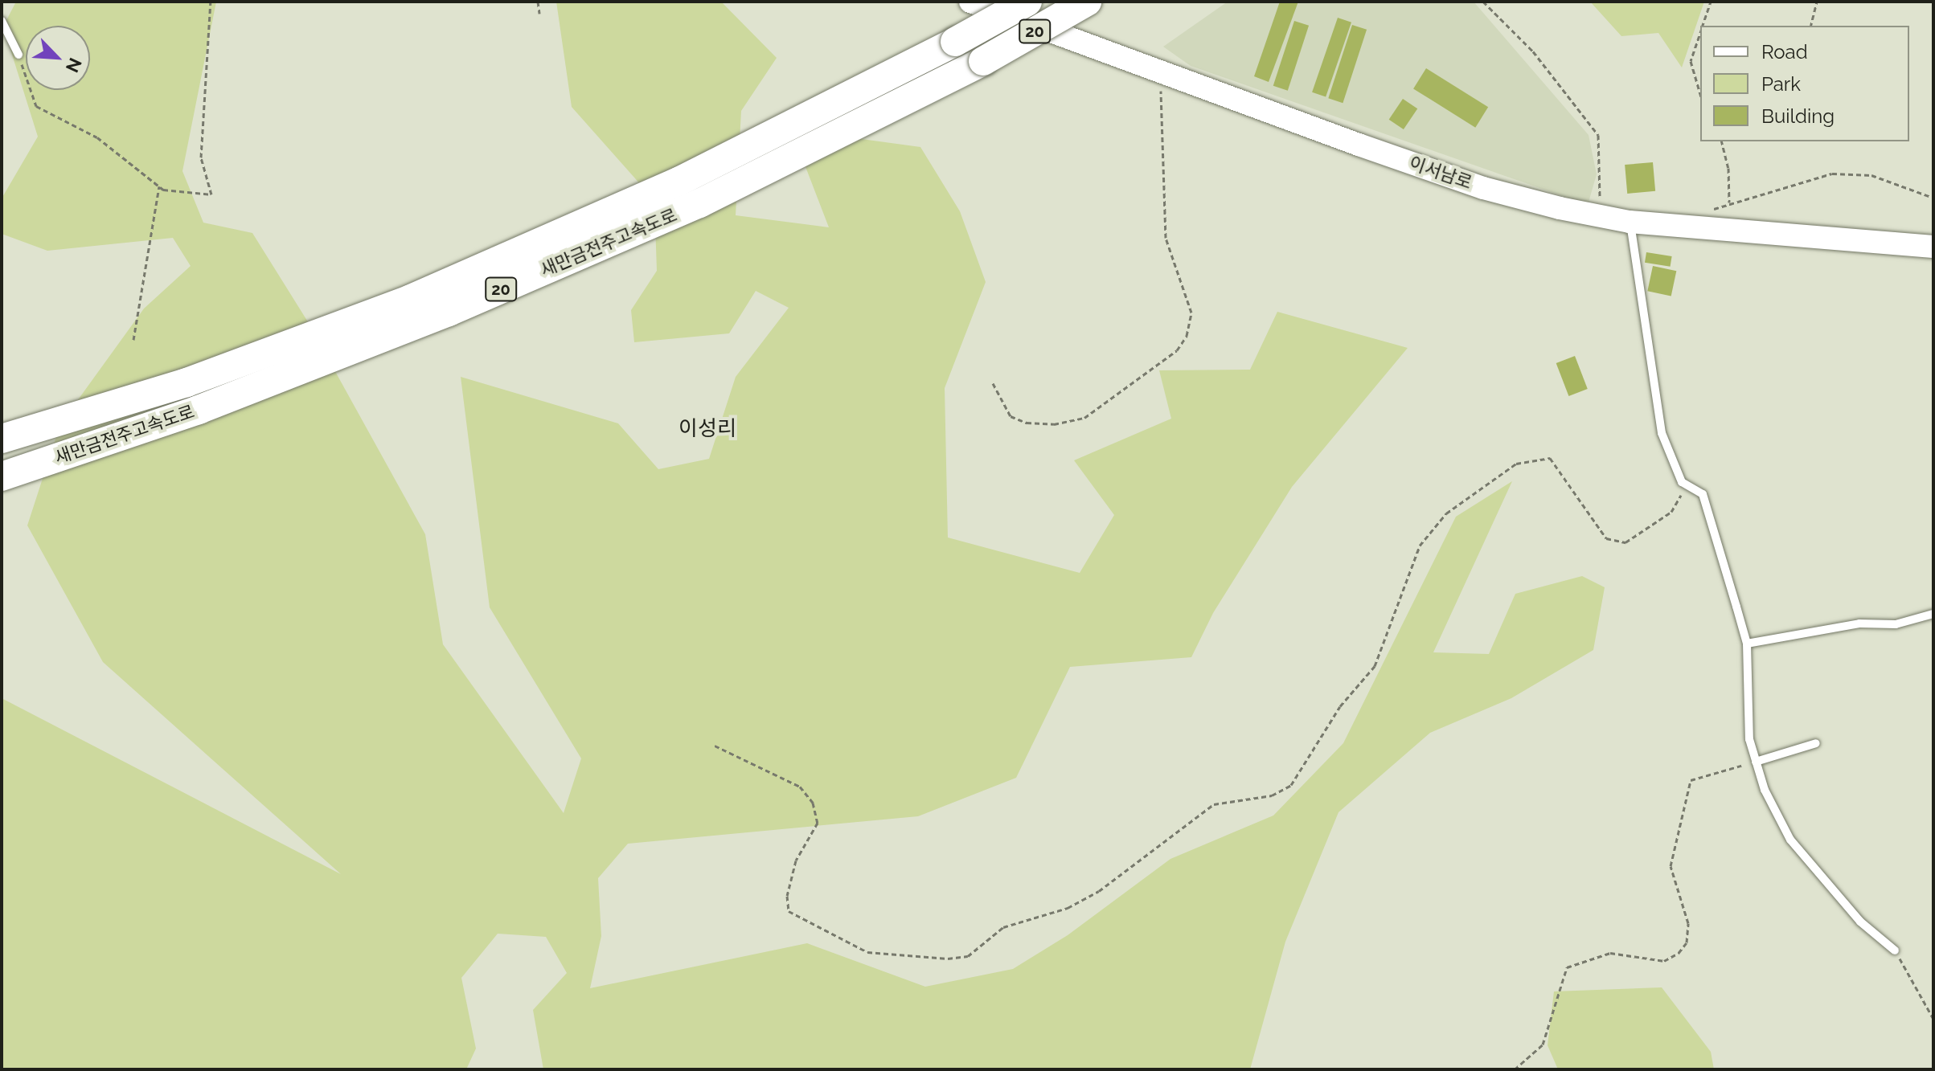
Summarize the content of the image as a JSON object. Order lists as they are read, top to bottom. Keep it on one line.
{"streets":{"highway":["20","새만금전주고속도로"],"main road":["이서남로"]},"districts":["이성리"],"legend":["Road","Park","Building"],"north":"bottom right"}
